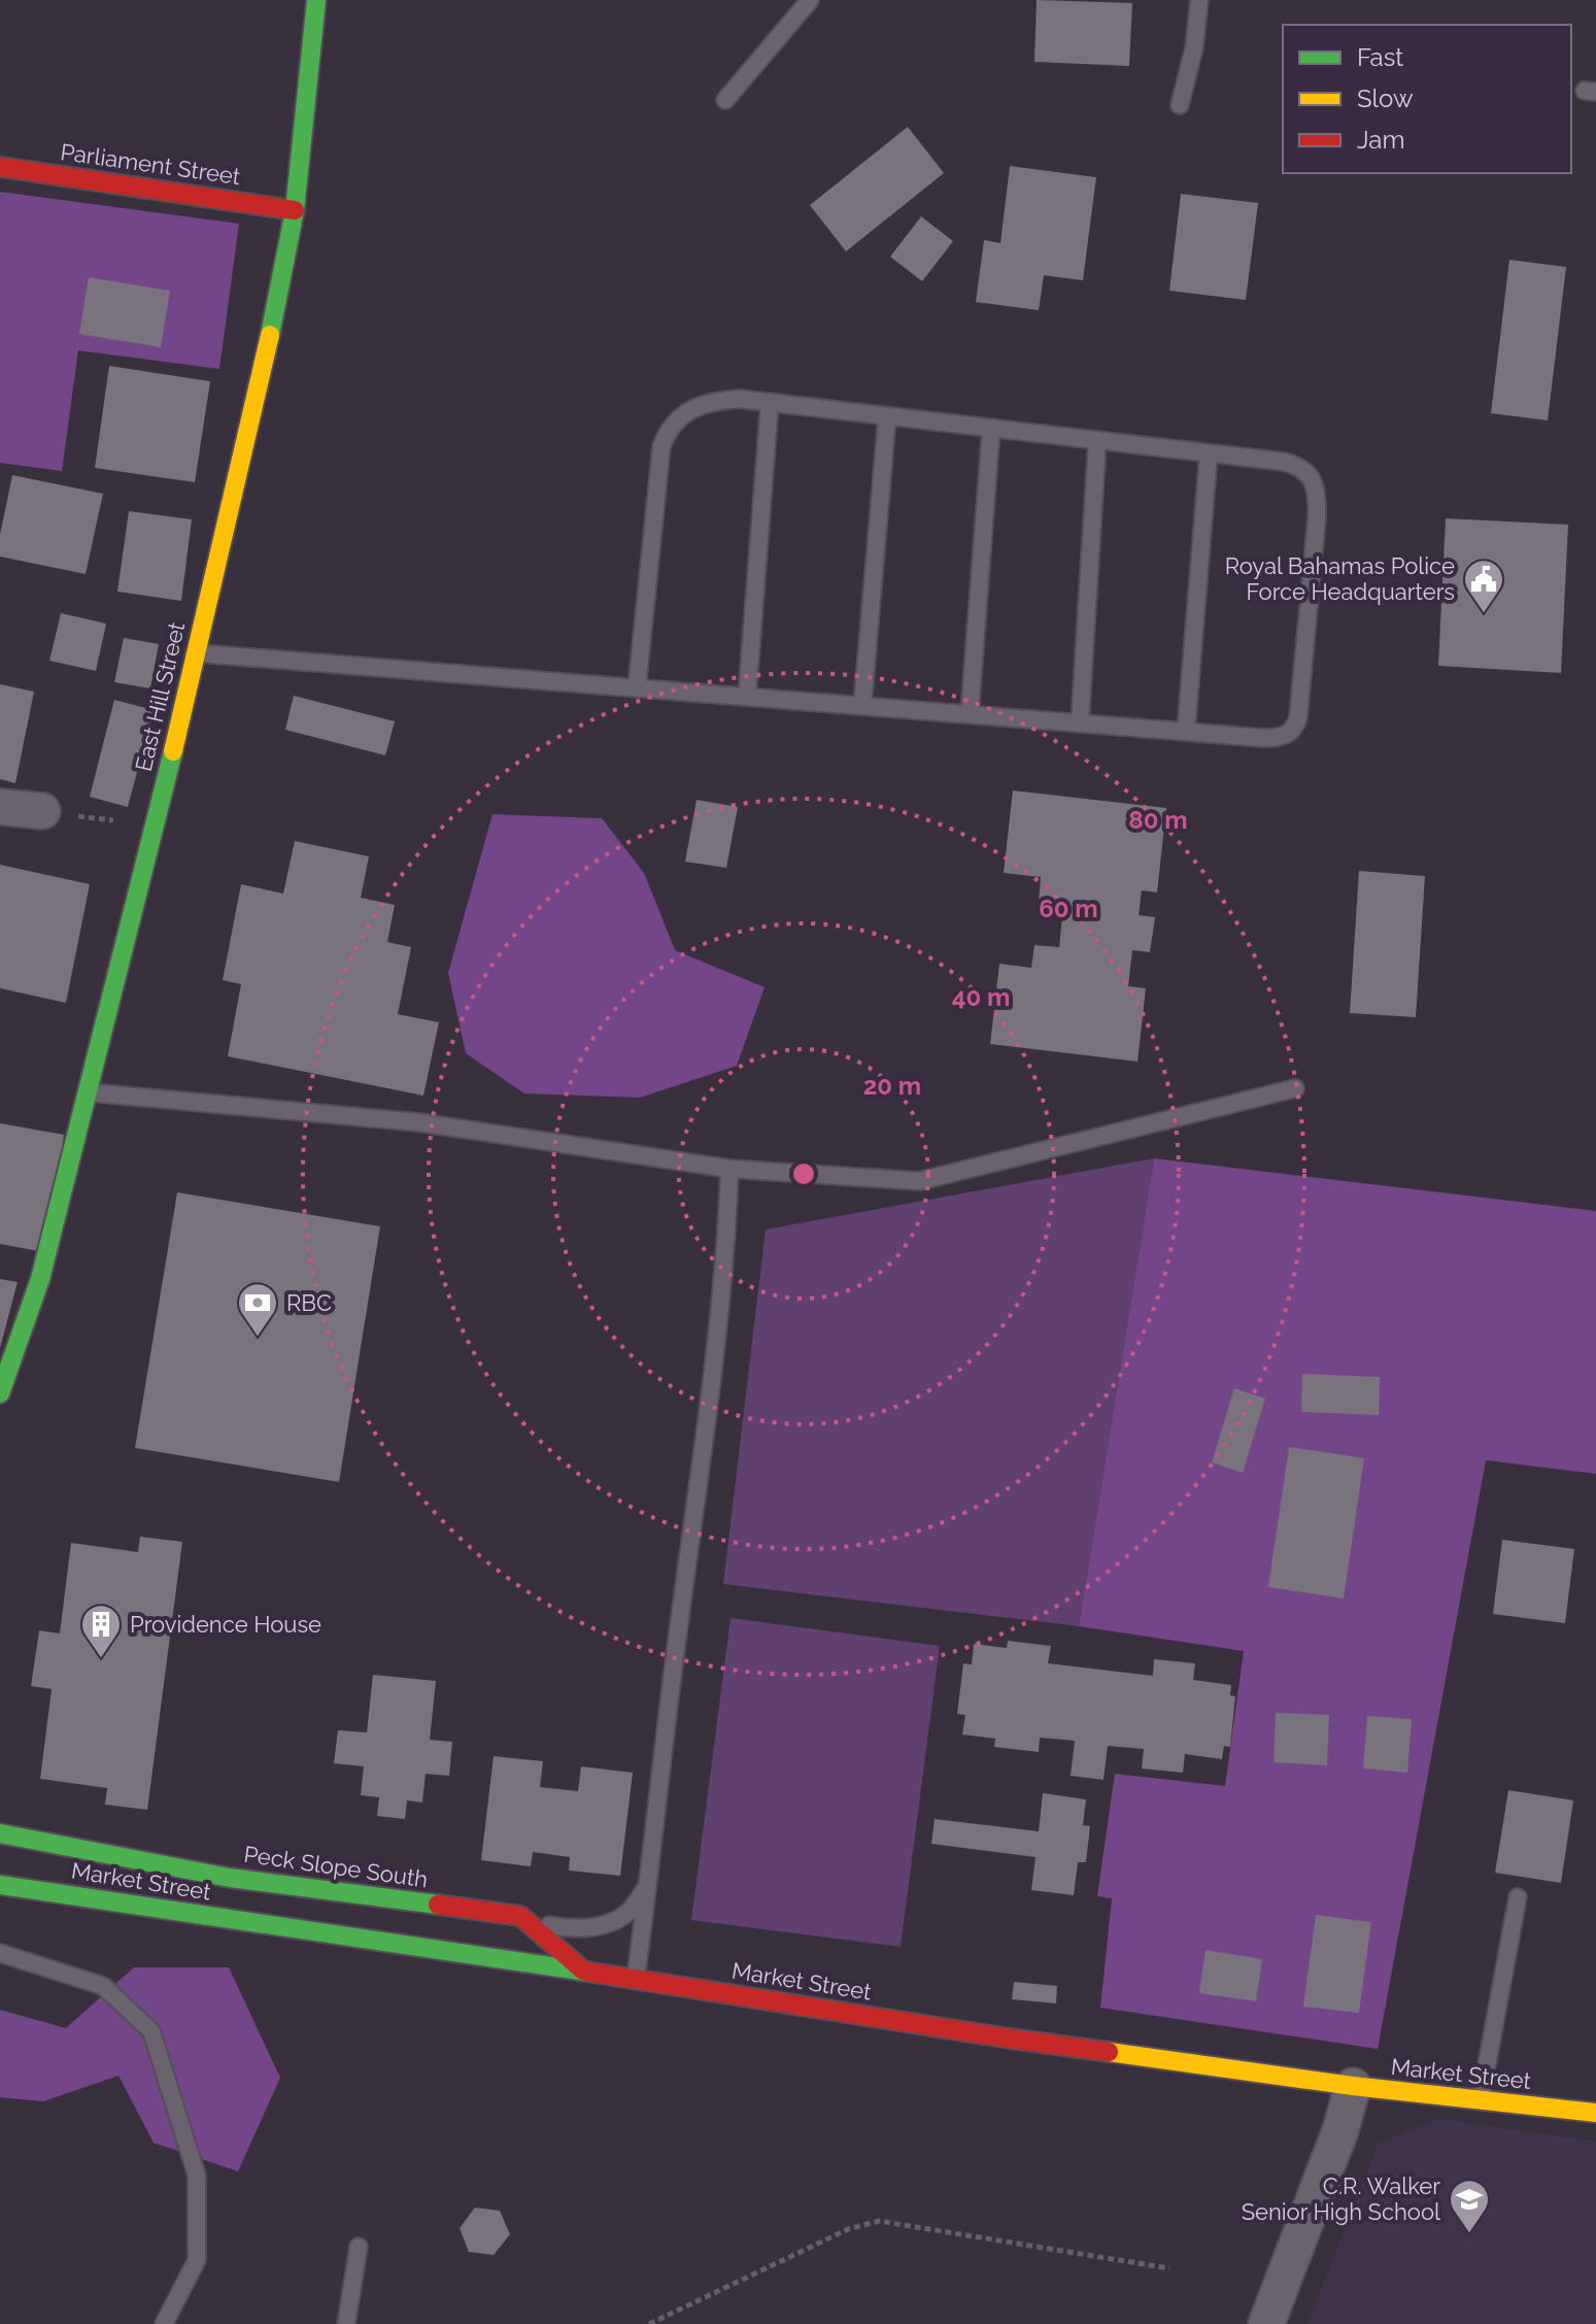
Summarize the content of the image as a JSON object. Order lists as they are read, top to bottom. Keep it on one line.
{"streets":{"main road":["Parliament Street","East Hill Street","Peck Slope South","Market Street"]},"crossings":[["Parliament Street","East Hill Street"]],"places":{"public building":["Royal Bahamas Police Force Headquarters"],"bank":["RBC"],"building":["Providence House"],"school or university":["C.R. Walker Senior High School"]},"legend":["Fast","Slow","Jam"],"rings":["80 m","60 m","40 m","20 m"]}
